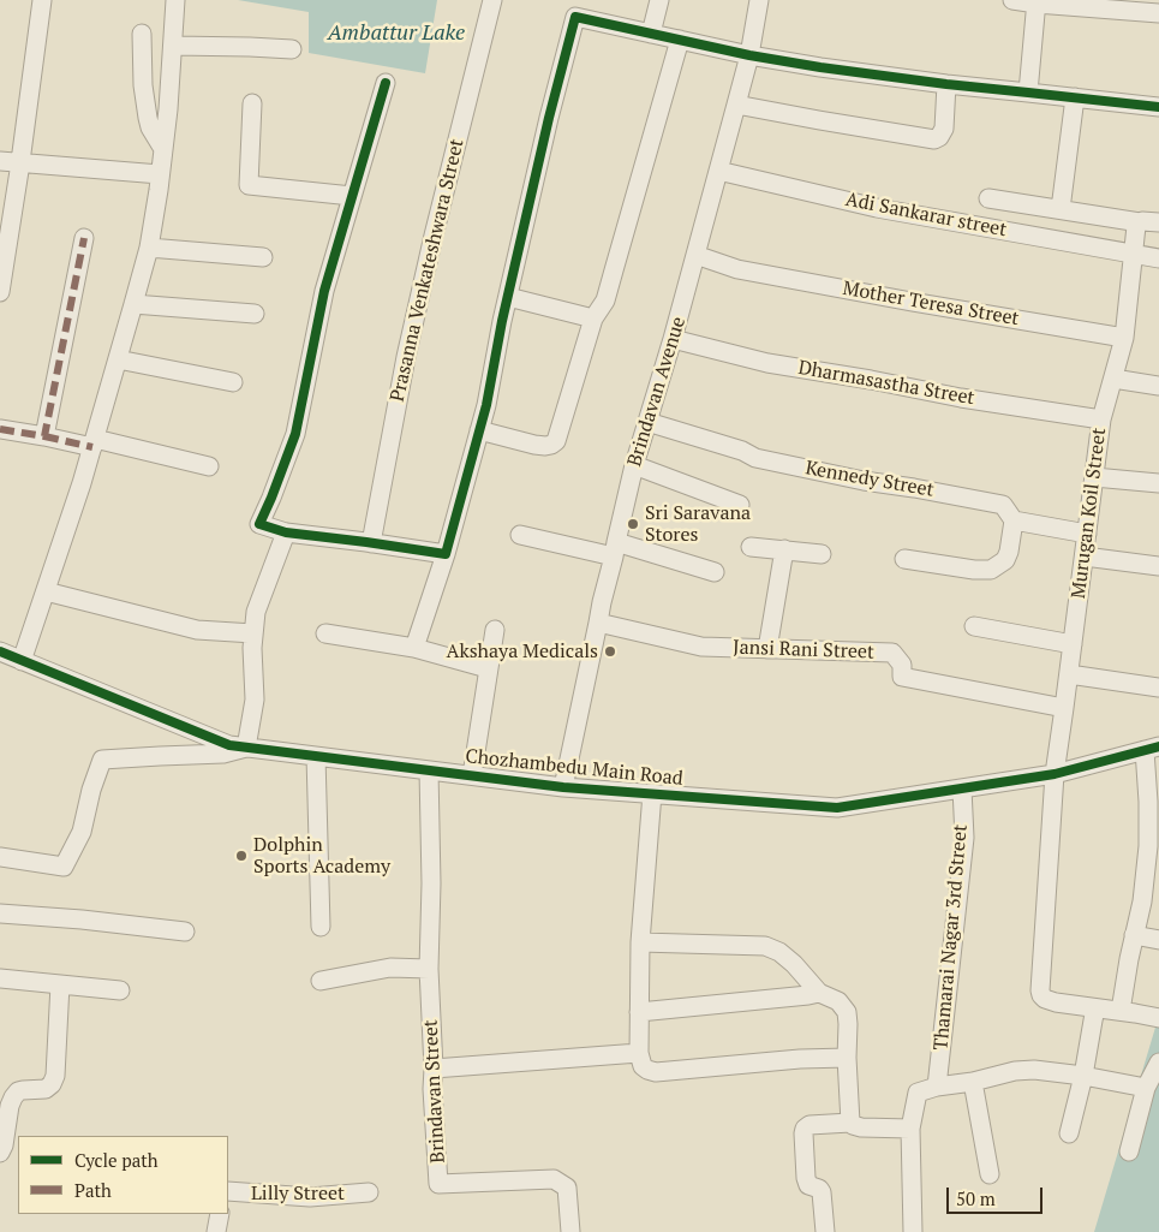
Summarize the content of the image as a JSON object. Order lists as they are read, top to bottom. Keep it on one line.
{"streets":{"street":["Adi Sankarar street","Prasanna Venkateshwara Street","Mother Teresa Street","Dharmasastha Street","Brindavan Avenue","Kennedy Street","Murugan Koil Street","Jansi Rani Street","Chozhambedu Main Road","Thamarai Nagar 3rd Street","Brindavan Street","Lilly Street"]},"crossings":[["Adi Sankarar street","Brindavan Avenue"],["Adi Sankarar street","Murugan Koil Street"],["Mother Teresa Street","Brindavan Avenue"],["Mother Teresa Street","Murugan Koil Street"],["Dharmasastha Street","Brindavan Avenue"],["Dharmasastha Street","Murugan Koil Street"],["Brindavan Avenue","Kennedy Street"],["Brindavan Avenue","Jansi Rani Street"],["Brindavan Avenue","Chozhambedu Main Road"],["Kennedy Street","Murugan Koil Street"],["Murugan Koil Street","Jansi Rani Street"],["Murugan Koil Street","Chozhambedu Main Road"],["Chozhambedu Main Road","Thamarai Nagar 3rd Street"],["Chozhambedu Main Road","Brindavan Street"]],"water":["Ambattur Lake"],"places":["Sri Saravana Stores","Akshaya Medicals","Dolphin Sports Academy"],"legend":["Cycle path","Path"],"scale_bar":"50 m"}
